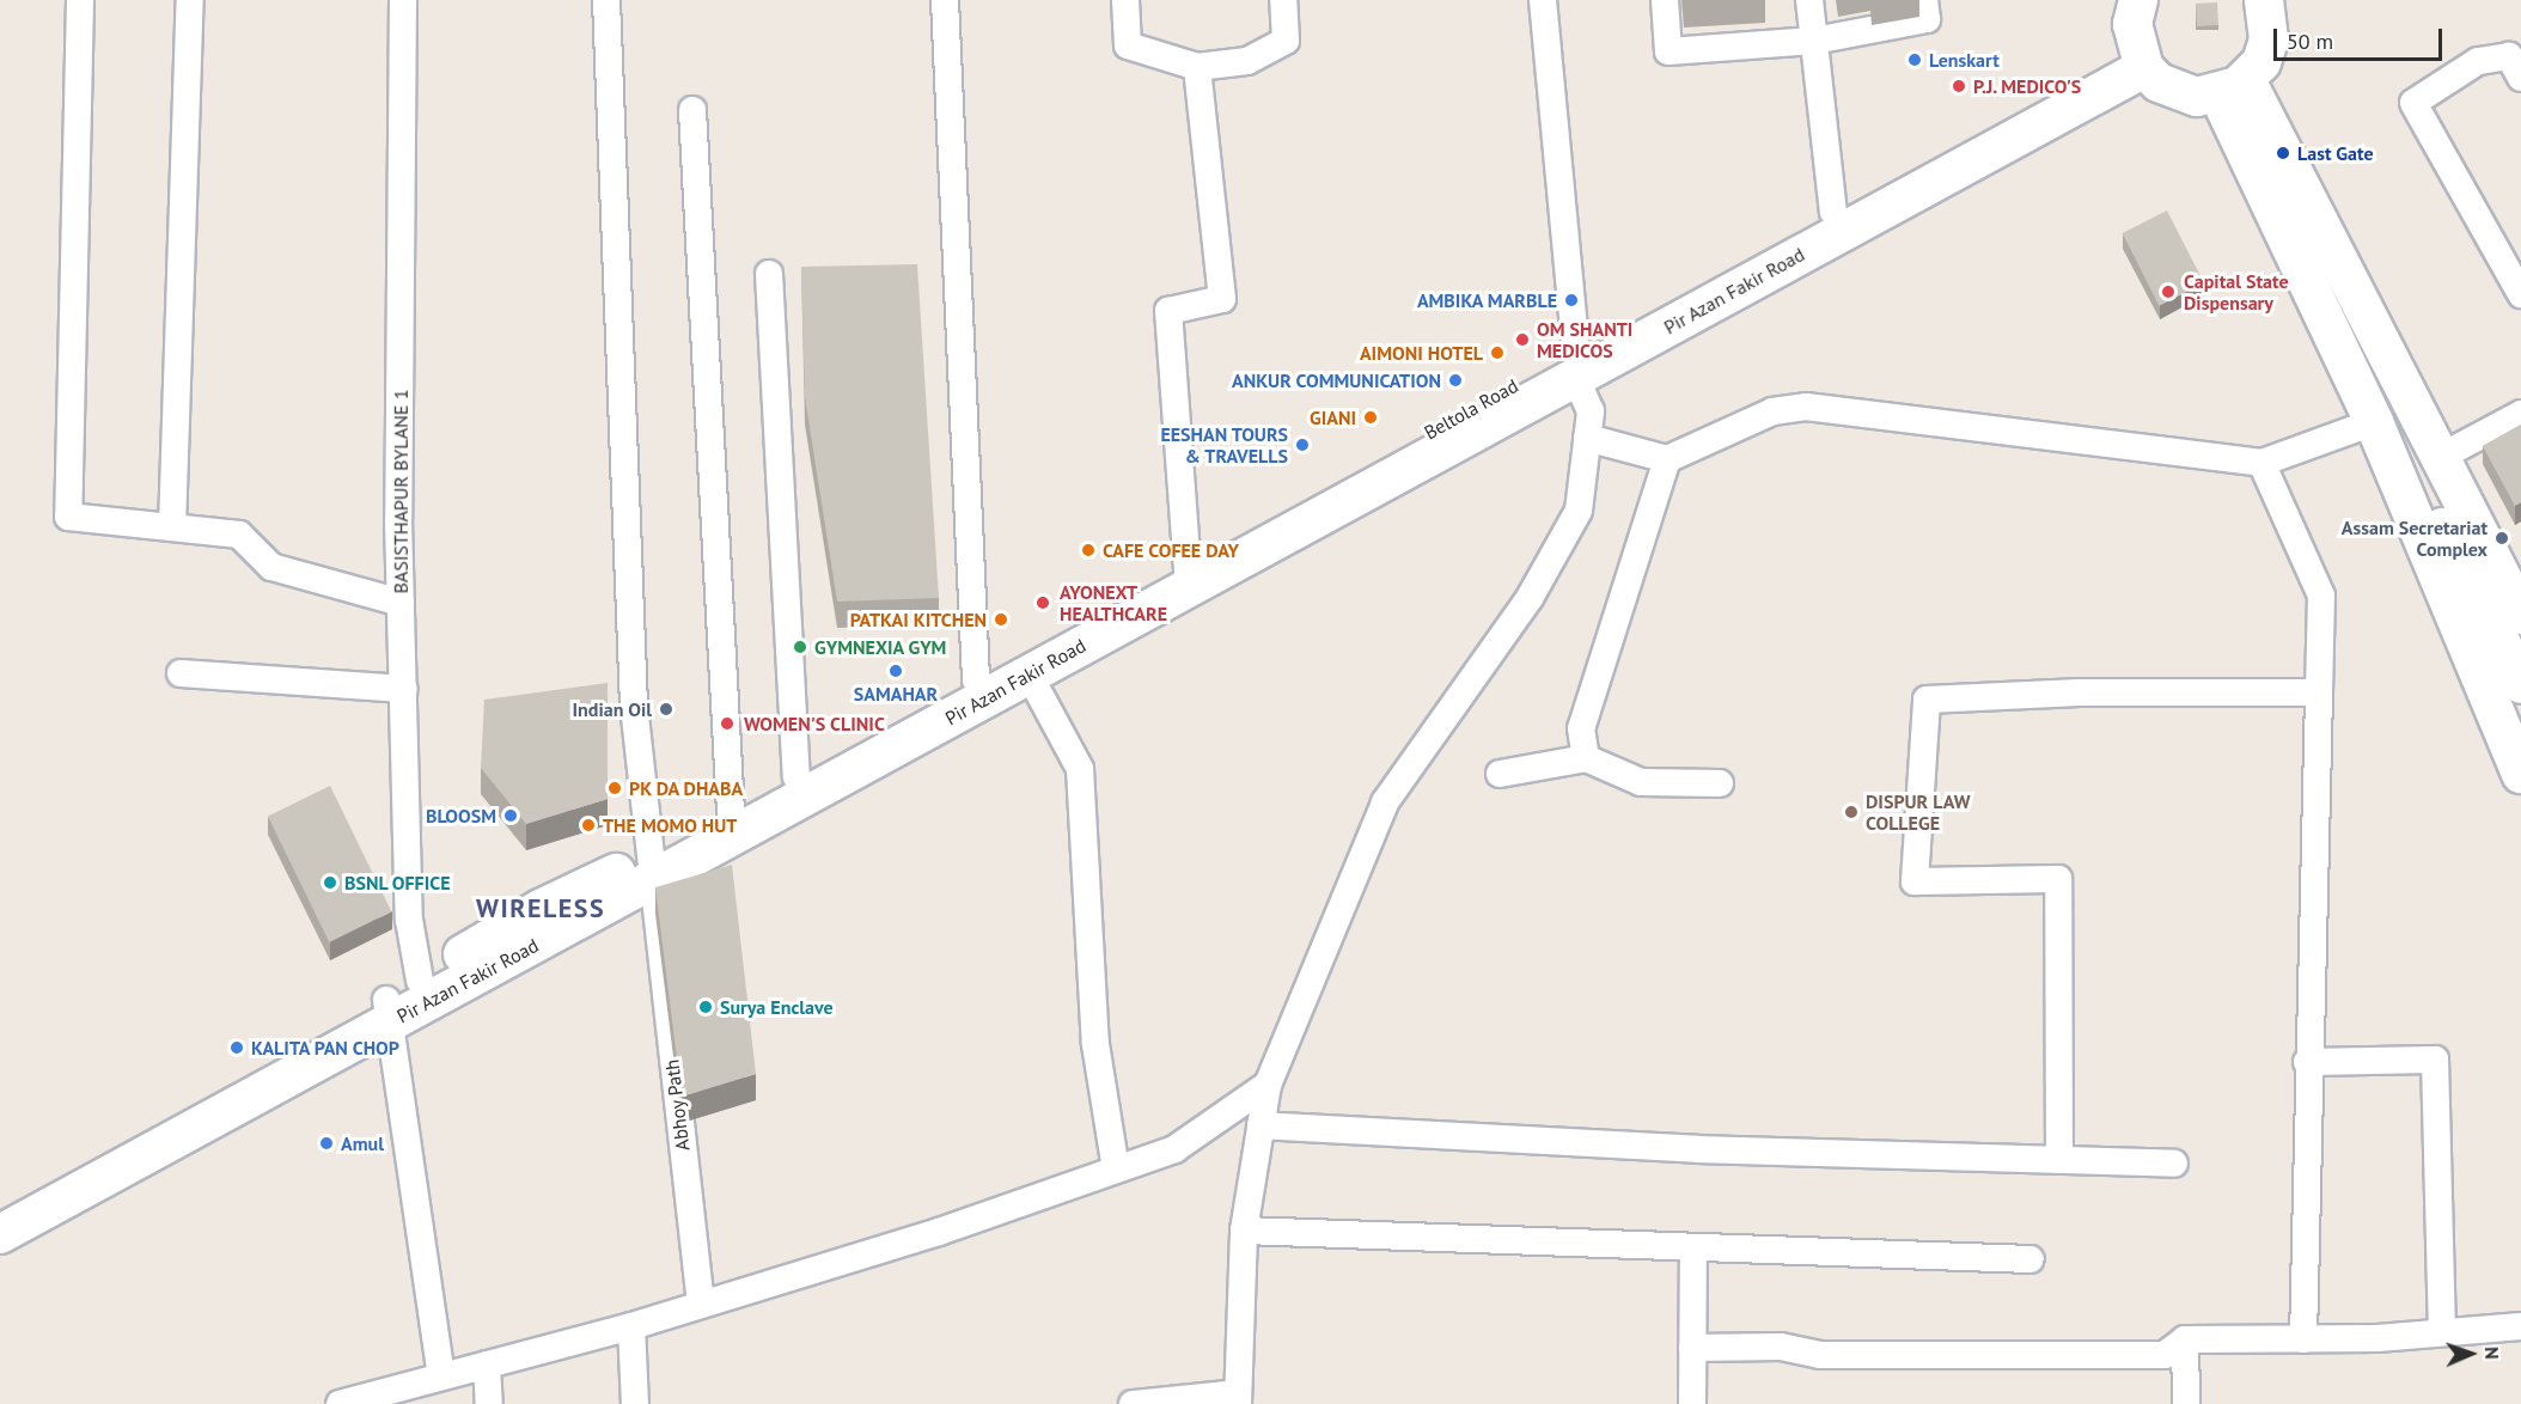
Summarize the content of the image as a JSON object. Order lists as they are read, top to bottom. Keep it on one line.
{"streets":{"main road":["Pir Azan Fakir Road"],"street":["BASISTHAPUR BYLANE 1","Abhoy Path"]},"crossings":[["Pir Azan Fakir Road","BASISTHAPUR BYLANE 1"],["Pir Azan Fakir Road","Abhoy Path"]],"districts":["WIRELESS"],"places":["Lenskart","P.J. MEDICO'S","Last Gate","Capital State Dispensary","AMBIKA MARBLE","OM SHANTI MEDICOS","AIMONI HOTEL","ANKUR COMMUNICATION","GIANI","EESHAN TOURS & TRAVELLS","Assam Secretariat Complex","CAFE COFEE DAY","AYONEXT HEALTHCARE","PATKAI KITCHEN","GYMNEXIA GYM","SAMAHAR","Indian Oil","WOMEN'S CLINIC","PK DA DHABA","DISPUR LAW COLLEGE","BLOOSM","THE MOMO HUT","BSNL OFFICE","Surya Enclave","KALITA PAN CHOP","Amul"],"scale_bar":"50 m","north":"right"}
